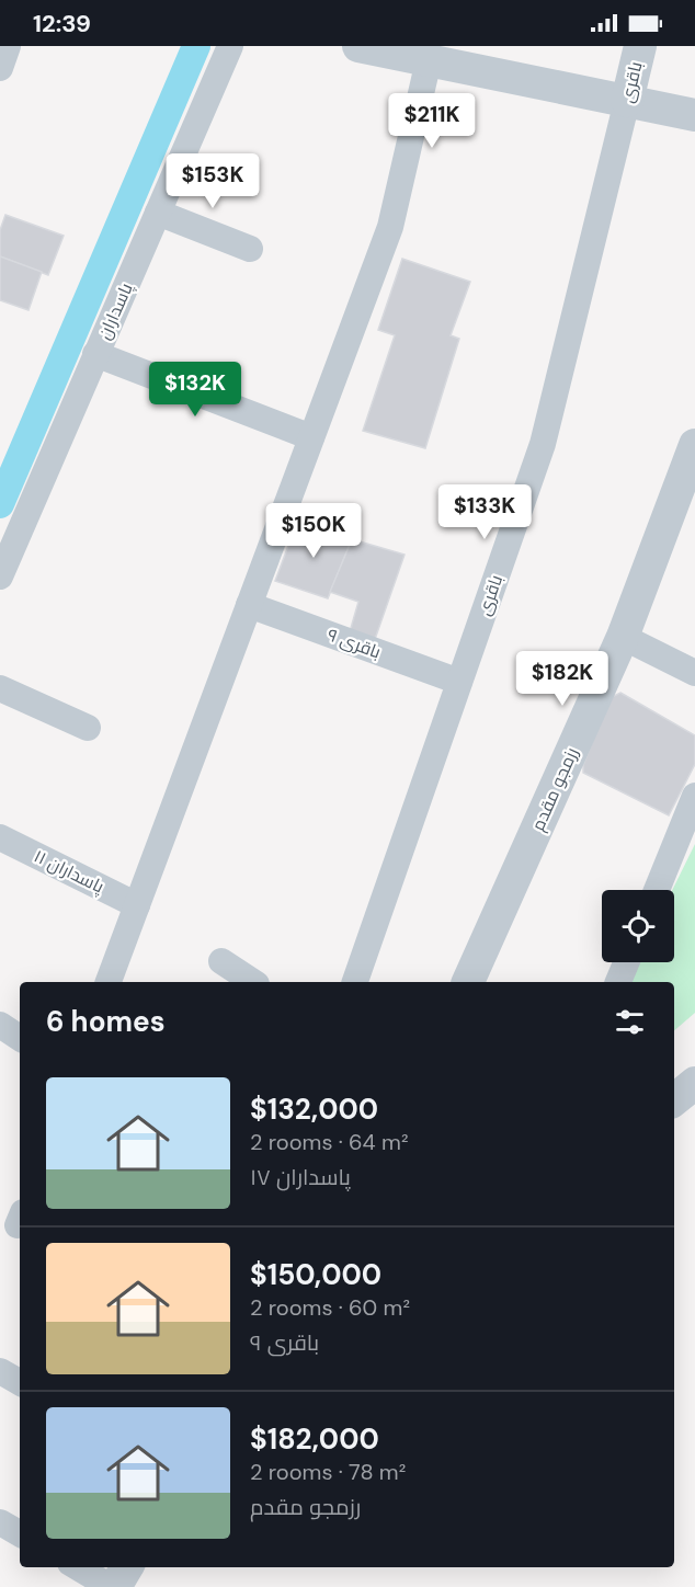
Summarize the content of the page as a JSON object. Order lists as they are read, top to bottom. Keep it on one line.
{"streets":{"street":["باقری","پاسداران","باقری ۹","رزمجو مقدم","پاسداران ۱۱"]},"crossings":[["باقری","باقری ۹"]],"page":{"status":"12:39","price":["$211K","$153K","$132K","$133K","$150K","$182K"],"heading":"6 homes","list":[{"name":"$132,000","note":"2 rooms · 64 m² · پاسداران ۱۷"},{"name":"$150,000","note":"2 rooms · 60 m² · باقری ۹"},{"name":"$182,000","note":"2 rooms · 78 m² · رزمجو مقدم"}]}}
